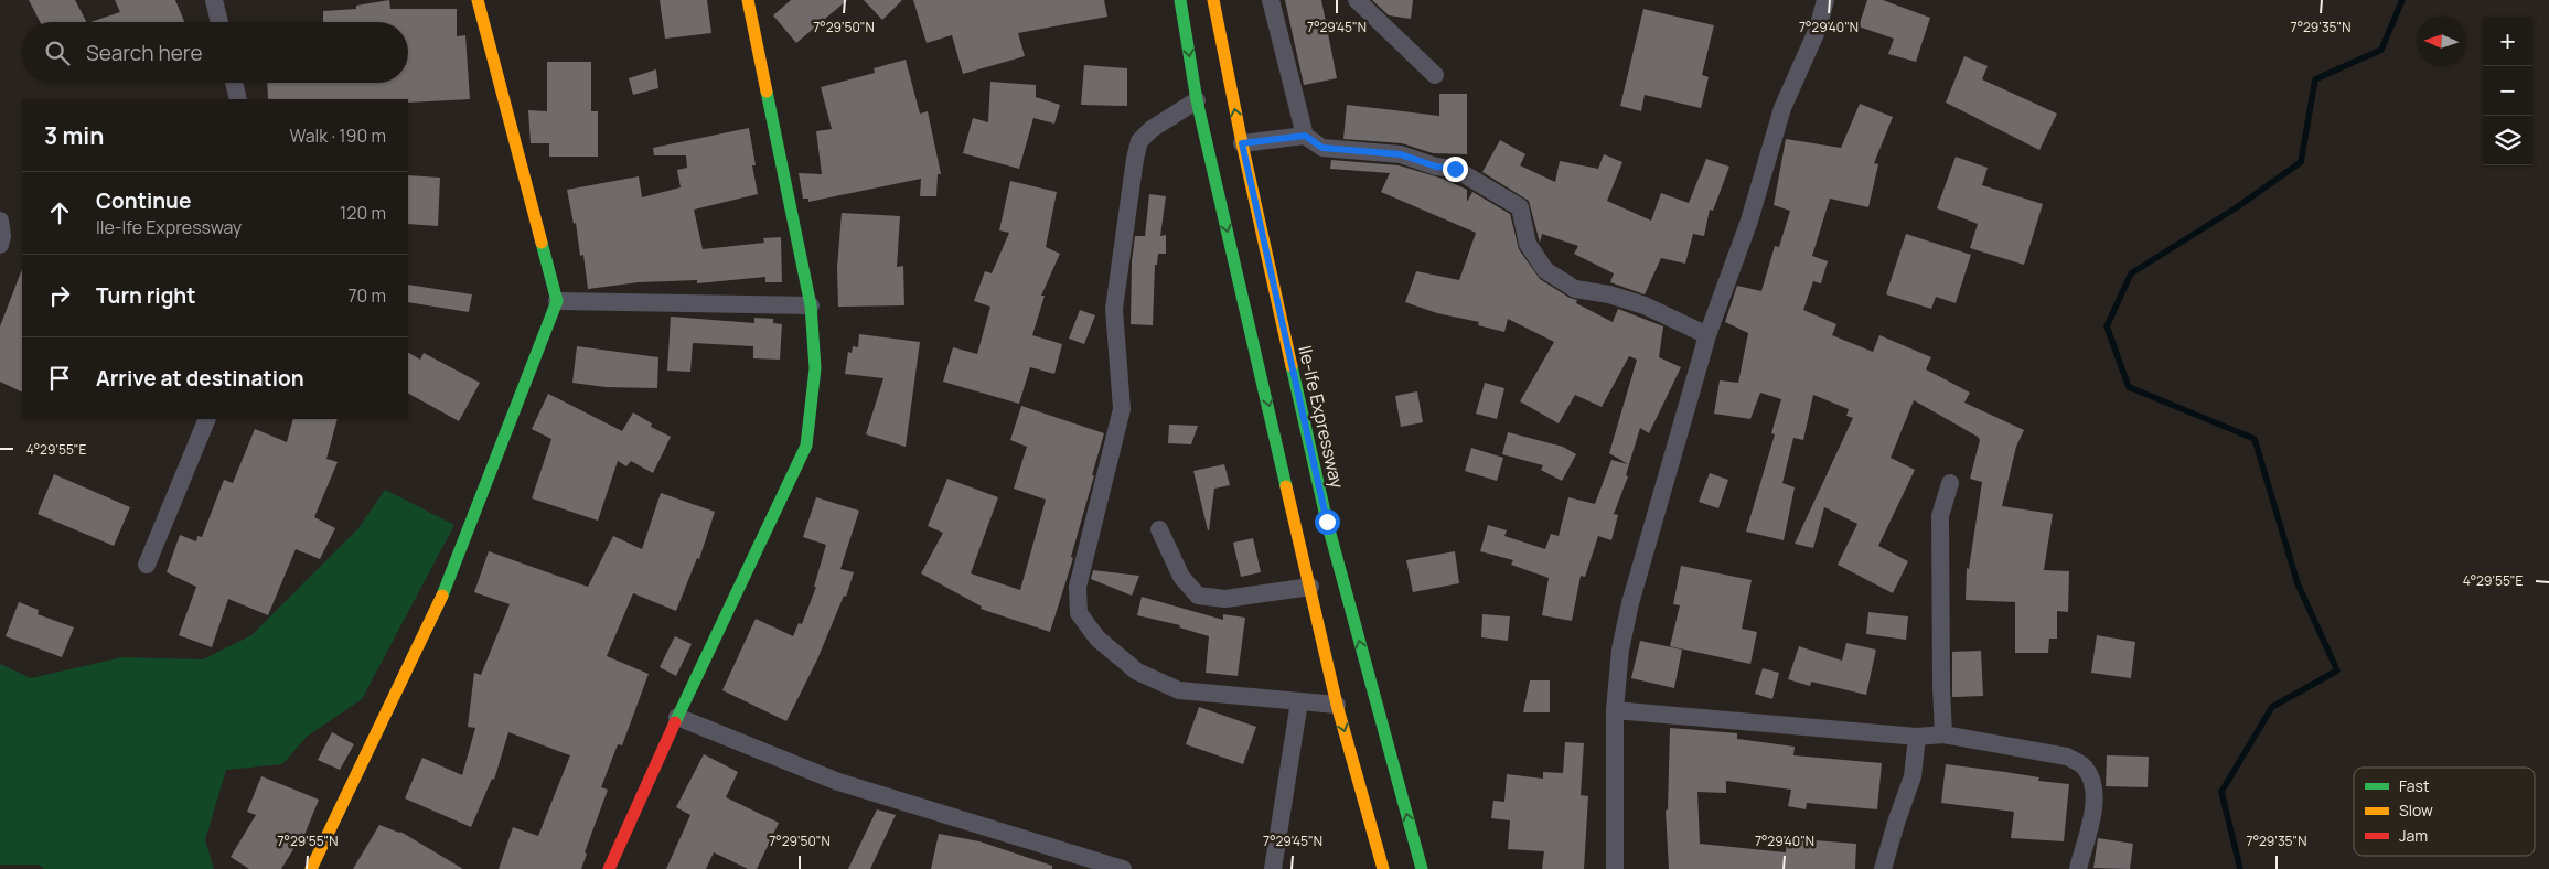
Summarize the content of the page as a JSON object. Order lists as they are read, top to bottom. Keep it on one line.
{"streets":{"street":["Ile-Ife Expressway"]},"legend":["Fast","Slow","Jam"],"north":"left","page":{"map_buttons":["+","−"],"search":"Search here","heading":["3 min","Walk · 190 m"],"list":[["Continue","Ile-Ife Expressway","120 m"],["Turn right","70 m"],"Arrive at destination"]},"coordinates":["7°29'50\"N","7°29'45\"N","7°29'40\"N","7°29'35\"N","4°29'55\"E","7°29'55\"N"]}
